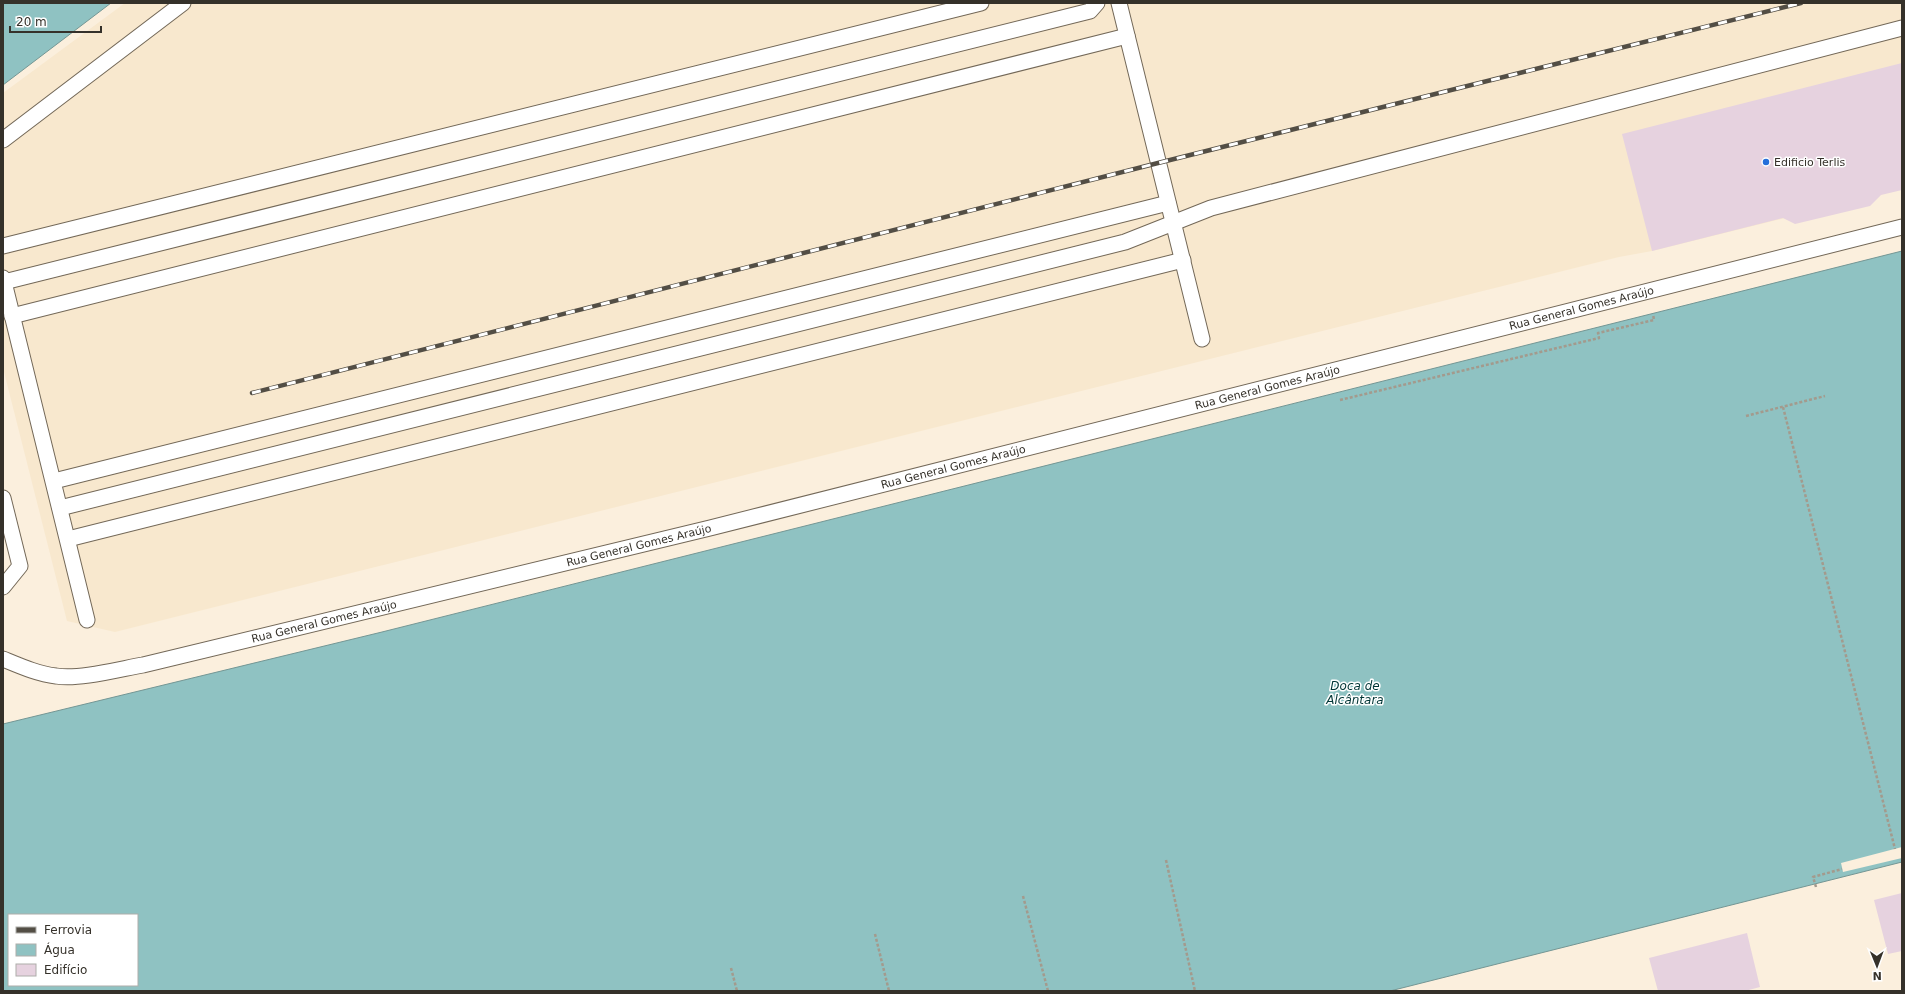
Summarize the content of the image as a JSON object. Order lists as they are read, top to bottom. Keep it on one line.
{"streets":{"lane":["Rua General Gomes Araújo"]},"water":["Doca de Alcântara"],"places":["Edificio Terlis"],"legend":["Ferrovia","Água","Edifício"],"scale_bar":"20 m","north":"bottom"}
